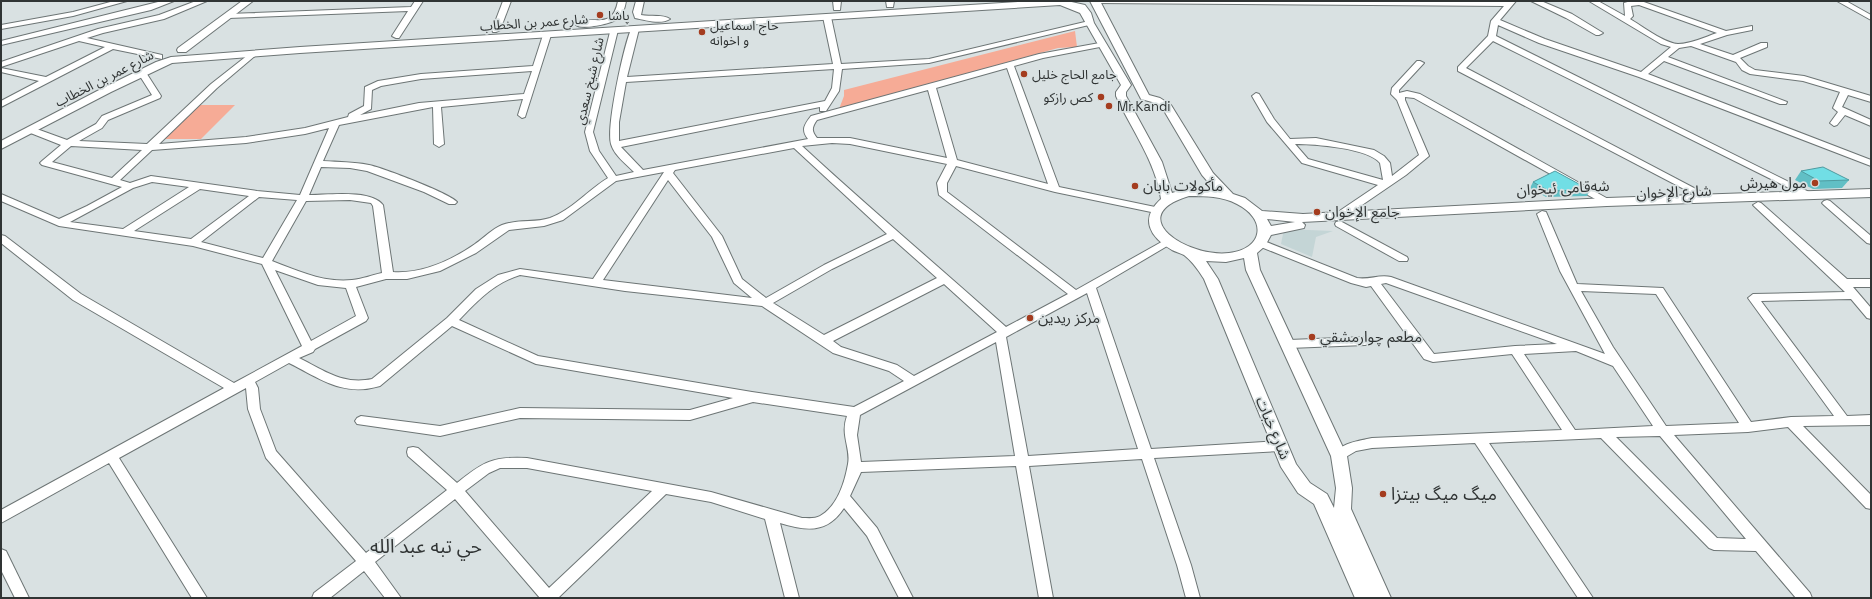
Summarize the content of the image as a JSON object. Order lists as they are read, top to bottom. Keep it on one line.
{"streets":{"main road":["شارع عمر بن الخطاب","شەقامی ئیخوان","شارع الإخوان","شارع خبات"],"street":["شارع شيخ سعدي"]},"crossings":[["شارع عمر بن الخطاب","شارع شيخ سعدي"],["شەقامی ئیخوان","شارع الإخوان"],["شارع الإخوان","شارع خبات"]],"districts":["حي تبه عبد الله"],"places":["پاشا","حاج اسماعيل و اخوانه","جامع الحاج خليل","كص رازكو","Mr.Kandi","مول هيرش","مأكولات بابان","جامع الإخوان","مركز ريدين","مطعم چوارمشقي","ميگ ميگ بيتزا"]}
